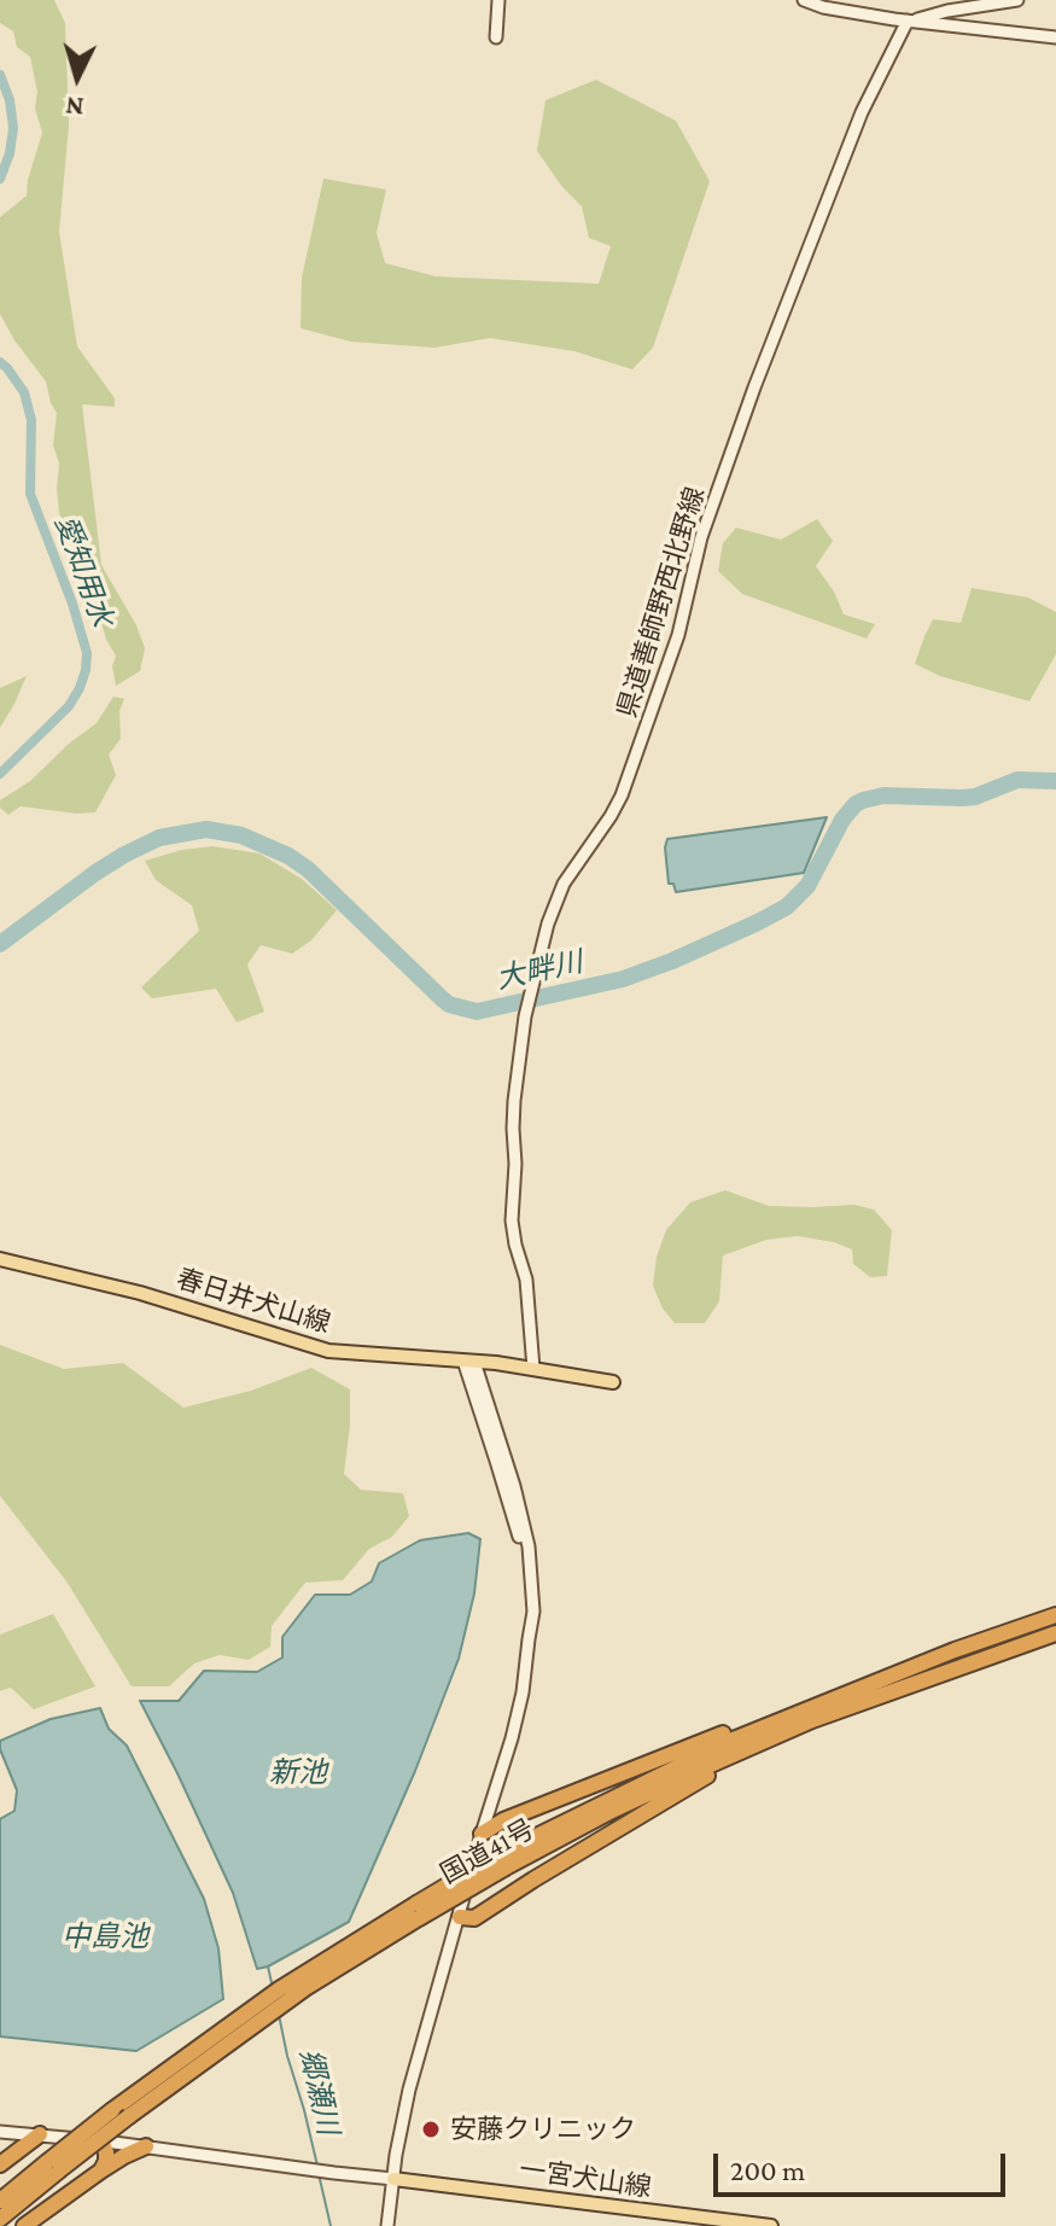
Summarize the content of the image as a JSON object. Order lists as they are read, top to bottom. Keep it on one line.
{"streets":{"highway":["国道41号"],"main road":["県道善師野西北野線","春日井犬山線","一宮犬山線"]},"crossings":[["県道善師野西北野線","春日井犬山線"]],"water":["愛知用水","大畔川","新池","中島池","郷瀬川"],"places":["安藤クリニック"],"scale_bar":"200 m","north":"bottom"}
